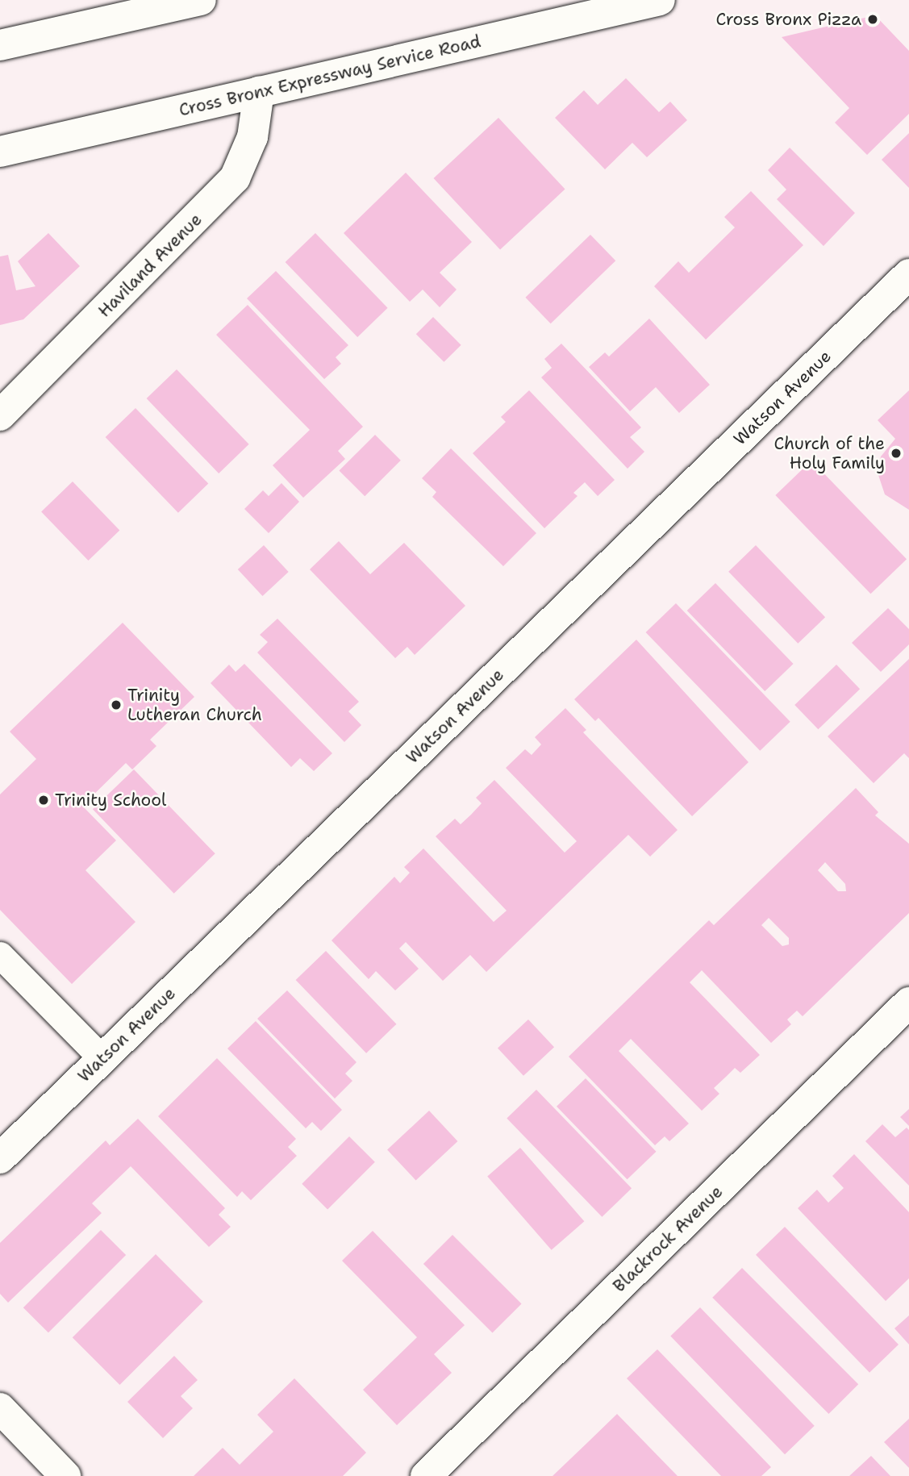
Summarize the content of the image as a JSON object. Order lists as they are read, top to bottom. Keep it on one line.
{"streets":{"main road":["Cross Bronx Expressway Service Road","Haviland Avenue","Watson Avenue","Blackrock Avenue"]},"crossings":[["Cross Bronx Expressway Service Road","Haviland Avenue"]],"places":["Cross Bronx Pizza","Church of the Holy Family","Trinity Lutheran Church","Trinity School"]}
